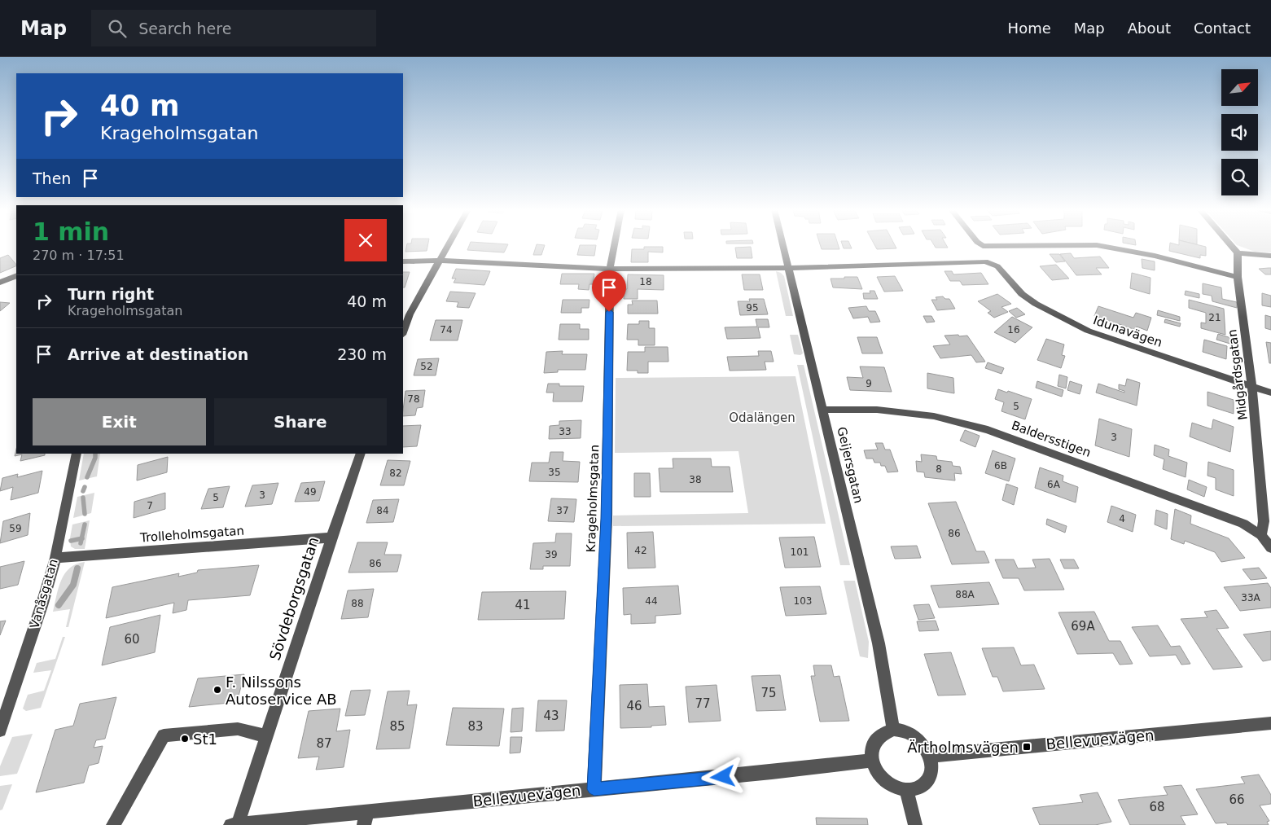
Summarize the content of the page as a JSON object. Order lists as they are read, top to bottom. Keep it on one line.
{"streets":{"street":["Idunavägen","Midgårdsgatan","Baldersstigen","Geijersgatan","Krageholmsgatan","Trolleholmsgatan","Vanåsgatan","Sövdeborgsgatan","Bellevuevägen"]},"crossings":[["Idunavägen","Midgårdsgatan"],["Idunavägen","Geijersgatan"],["Midgårdsgatan","Baldersstigen"],["Baldersstigen","Geijersgatan"],["Geijersgatan","Bellevuevägen"],["Krageholmsgatan","Bellevuevägen"],["Trolleholmsgatan","Vanåsgatan"],["Trolleholmsgatan","Sövdeborgsgatan"],["Sövdeborgsgatan","Bellevuevägen"]],"parks":["Odalängen"],"places":{"other":["F. Nilssons Autoservice AB","St1"],"transit":["Ärtholmsvägen"]},"house_numbers":["18","95","21","74","16","52","9","78","5","33","3","6B","8","35","82","38","6A","49","3","5","7","84","37","4","59","86","42","101","39","86","88A","33A","44","103","88","41","69A","60","75","77","46","43","85","83","87","66","68"],"north":"top right","page":{"header":"Map","search":"Search here","nav":["Home","Map","About","Contact"],"turn":["40 m","Krageholmsgatan"],"then":"Then","heading":["1 min","270 m · 17:51"],"list":[{"name":"Turn right","note":"Krageholmsgatan","value":"40 m"},{"name":"Arrive at destination","value":"230 m"}],"buttons":["Exit","Share"]}}
